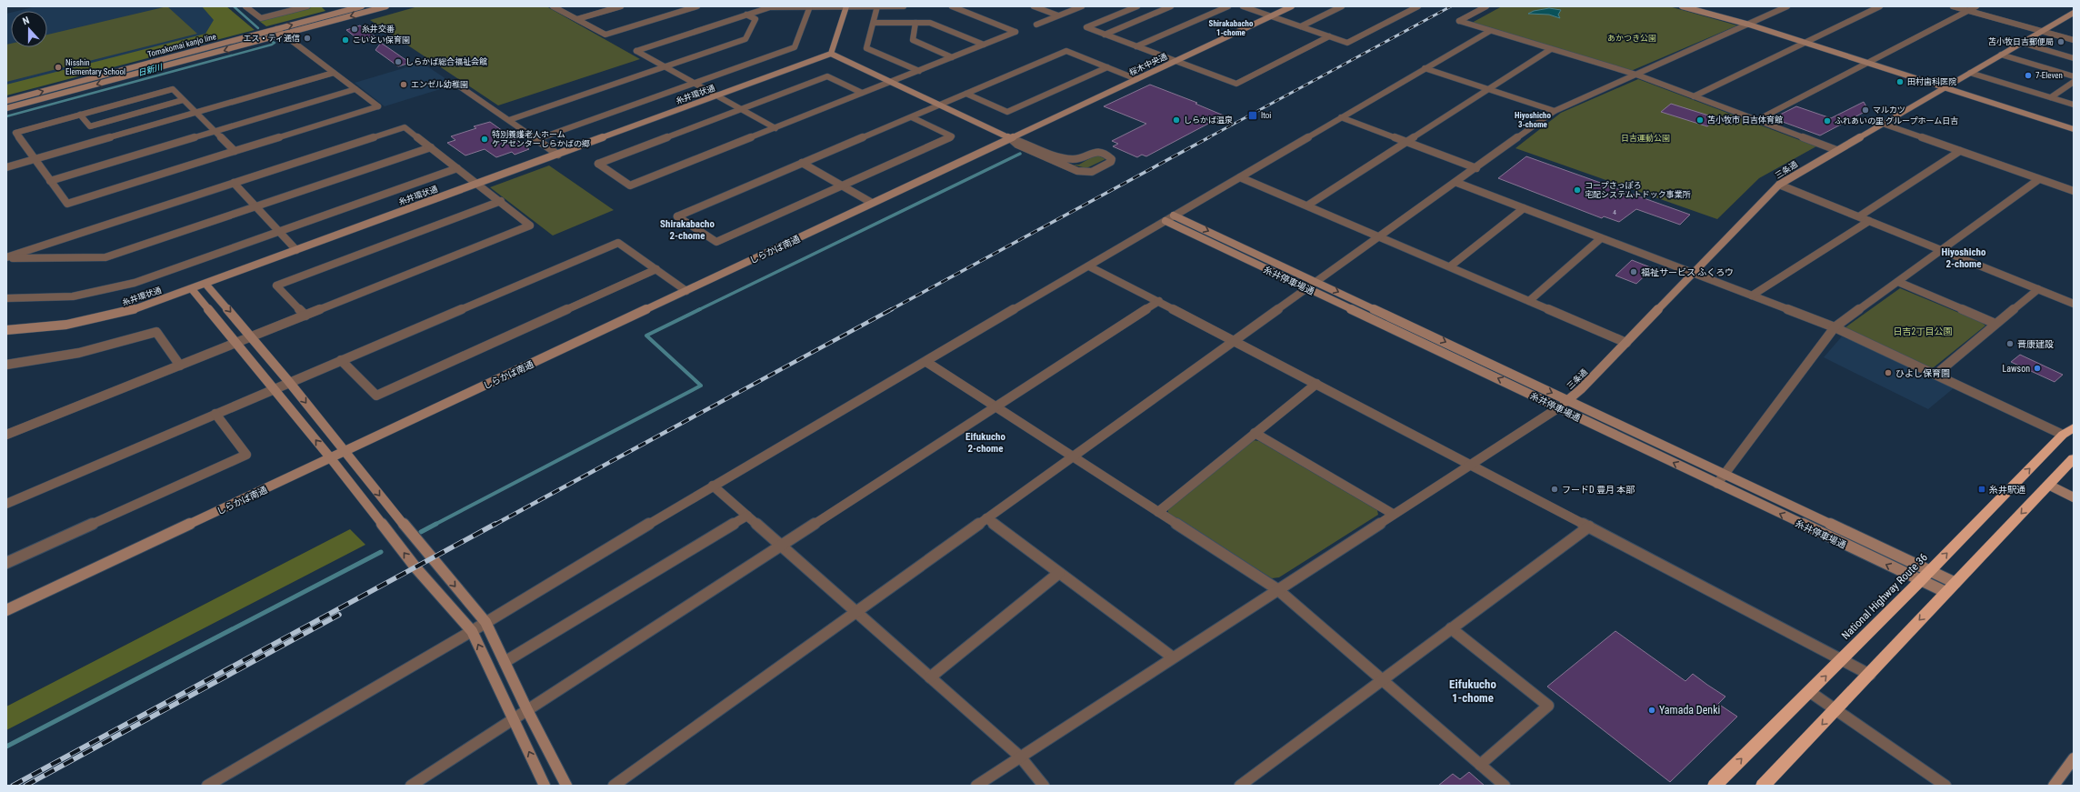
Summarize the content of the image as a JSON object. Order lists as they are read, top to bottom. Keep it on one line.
{"streets":{"highway":["National Highway Route 36"],"street":["Tomakomai kanjo line","桜木中央通","糸井環状通","三条通","しらかば南通","糸井停車場通"]},"crossings":[["桜木中央通","しらかば南通"],["三条通","糸井停車場通"],["糸井停車場通","National Highway Route 36"]],"districts":["Shirakabacho 1-chome","Hiyoshicho 3-chome","Shirakabacho 2-chome","Hiyoshicho 2-chome","Eifukucho 2-chome","Eifukucho 1-chome"],"water":["日新川"],"parks":["あかつき公園","日吉運動公園","日吉2丁目公園"],"places":{"other":["糸井交番","エス・ティ通信","こいとい保育園","苫小牧日吉郵便局","しらかば総合福祉会館","Nisshin Elementary School","7-Eleven","田村歯科医院","エンゼル幼稚園","マルカツ","しらかば温泉","苫小牧市 日吉体育館","ふれあいの里 グループホーム日吉","特別養護老人ホーム ケアセンターしらかばの郷","コープさっぽろ 宅配システムトドック事業所","福祉サービス ふくろウ","晋康建設","Lawson","ひよし保育園","フードD 豊月 本部","Yamada Denki"],"transit":["Itoi","糸井駅通"]},"house_numbers":["4"],"north":"top"}
